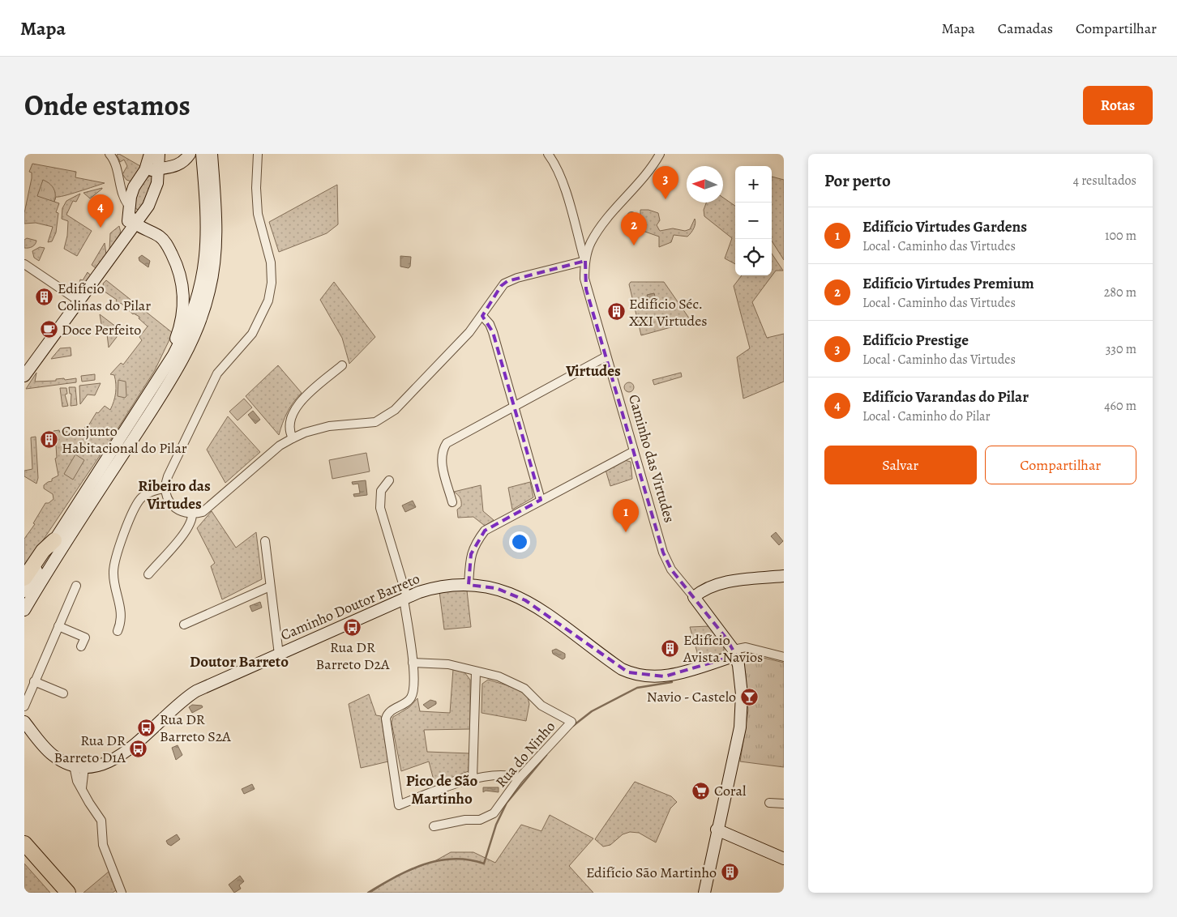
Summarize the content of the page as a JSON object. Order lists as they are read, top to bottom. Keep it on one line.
{"streets":{"main road":["Caminho das Virtudes","Caminho Doutor Barreto"],"street":["Rua do Ninho"]},"crossings":[["Caminho das Virtudes","Caminho Doutor Barreto"]],"districts":["Virtudes","Ribeiro das Virtudes","Doutor Barreto","Pico de São Martinho"],"places":{"building":["Edifício Colinas do Pilar","Edifício Séc. XXI Virtudes","Conjunto Habitacional do Pilar","Edifício Avista Navios","Edifício São Martinho"],"cafe":["Doce Perfeito"],"bus stop":["Rua DR Barreto D2A","Rua DR Barreto S2A","Rua DR Barreto D1A"],"bar":["Navio - Castelo"],"supermarket":["Coral"]},"north":"left","page":{"header":"Mapa","nav":["Mapa","Camadas","Compartilhar"],"title":"Onde estamos","buttons":["Rotas",["Salvar","Compartilhar"]],"heading":["Por perto","4 resultados"],"map_buttons":["+","−"],"pins":["3","4","2","1"],"list":[{"mark":"1","name":"Edifício Virtudes Gardens","note":"Local · Caminho das Virtudes","value":"100 m"},{"mark":"2","name":"Edifício Virtudes Premium","note":"Local · Caminho das Virtudes","value":"280 m"},{"mark":"3","name":"Edifício Prestige","note":"Local · Caminho das Virtudes","value":"330 m"},{"mark":"4","name":"Edifício Varandas do Pilar","note":"Local · Caminho do Pilar","value":"460 m"}]}}
